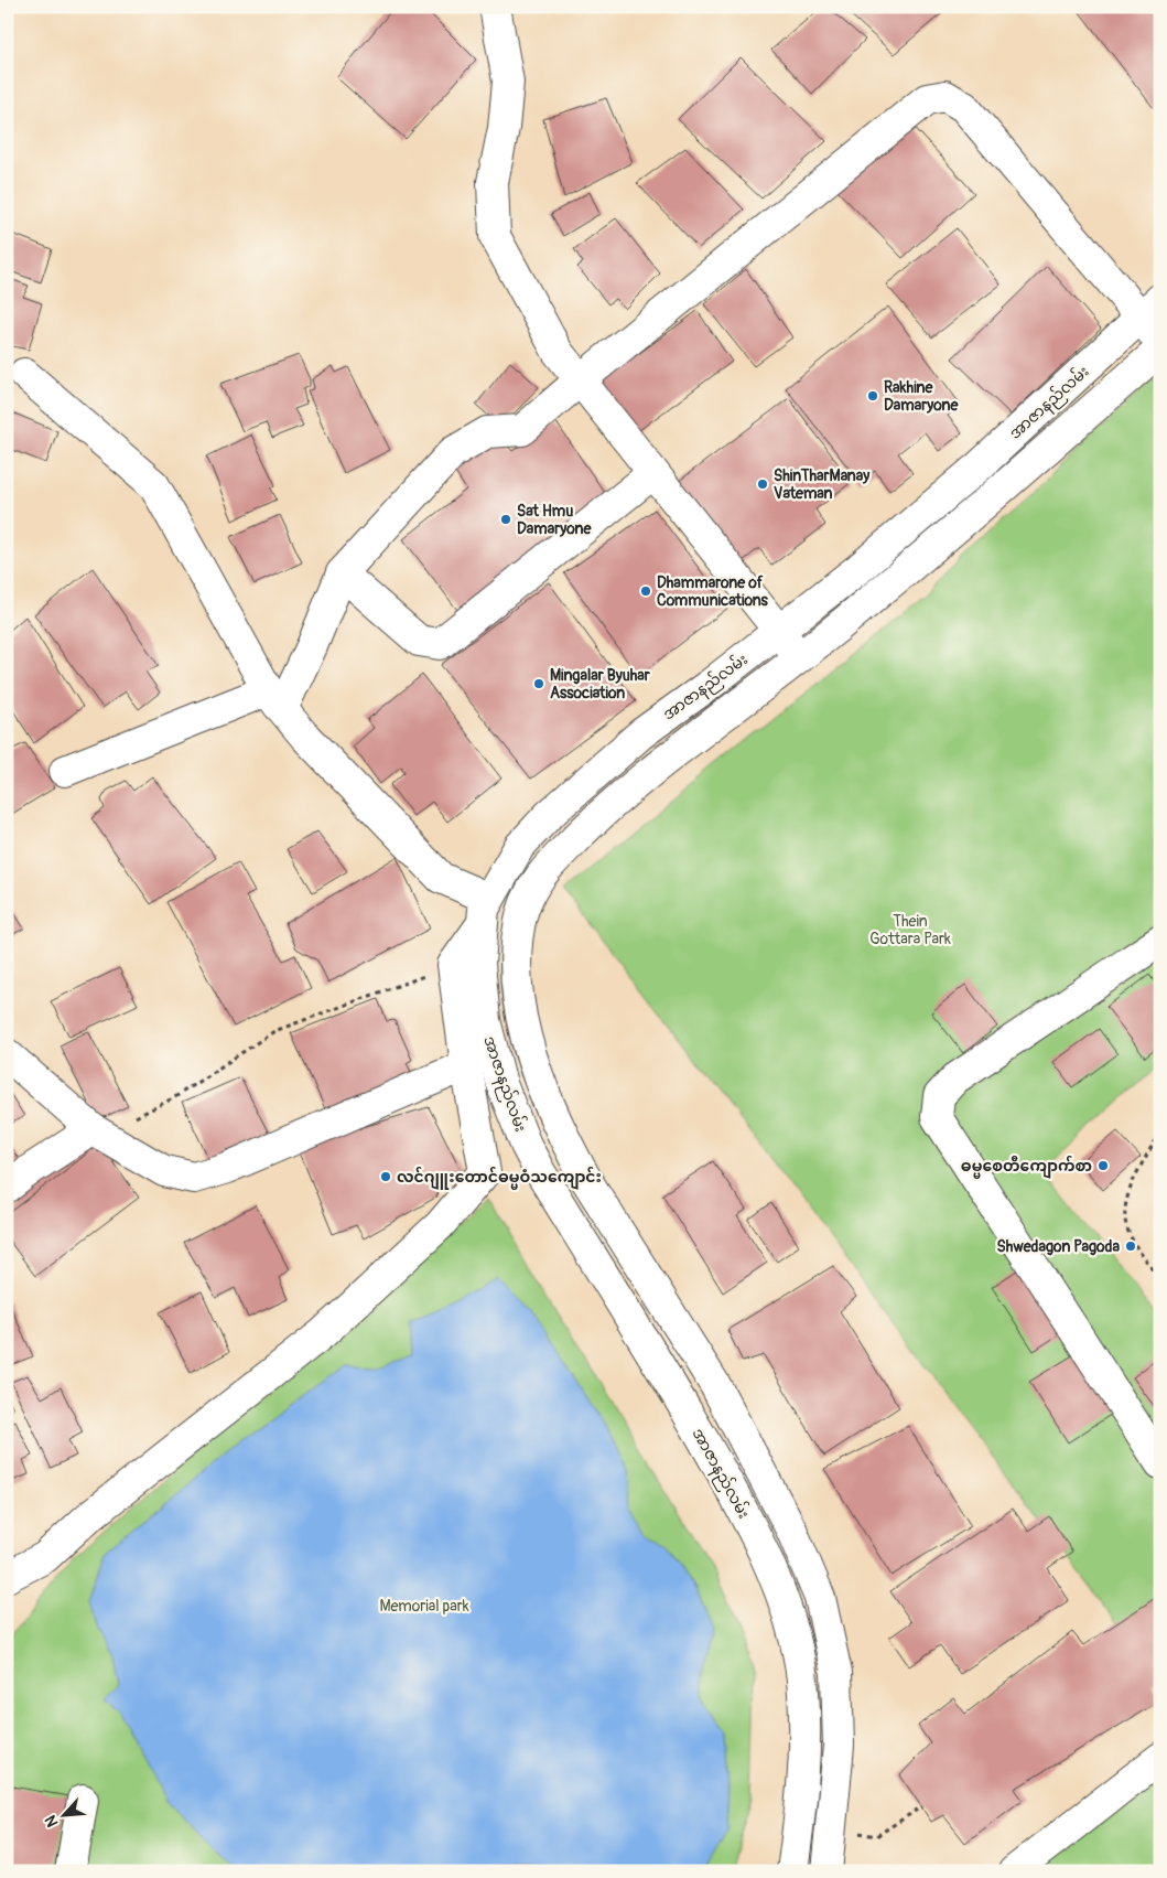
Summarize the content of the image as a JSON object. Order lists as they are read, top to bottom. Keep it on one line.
{"streets":{"street":["အာဇာနည်လမ်း"]},"parks":["Thein Gottara Park","Memorial park"],"places":["Rakhine Damaryone","ShinTharManay Vateman","Sat Hmu Damaryone","Dhammarone of Communications","Mingalar Byuhar Association","ဓမ္မစေတီကျောက်စာ","လင်ဂျူးတောင်ဓမ္မဝံသကျောင်း","Shwedagon Pagoda"],"north":"bottom left"}
